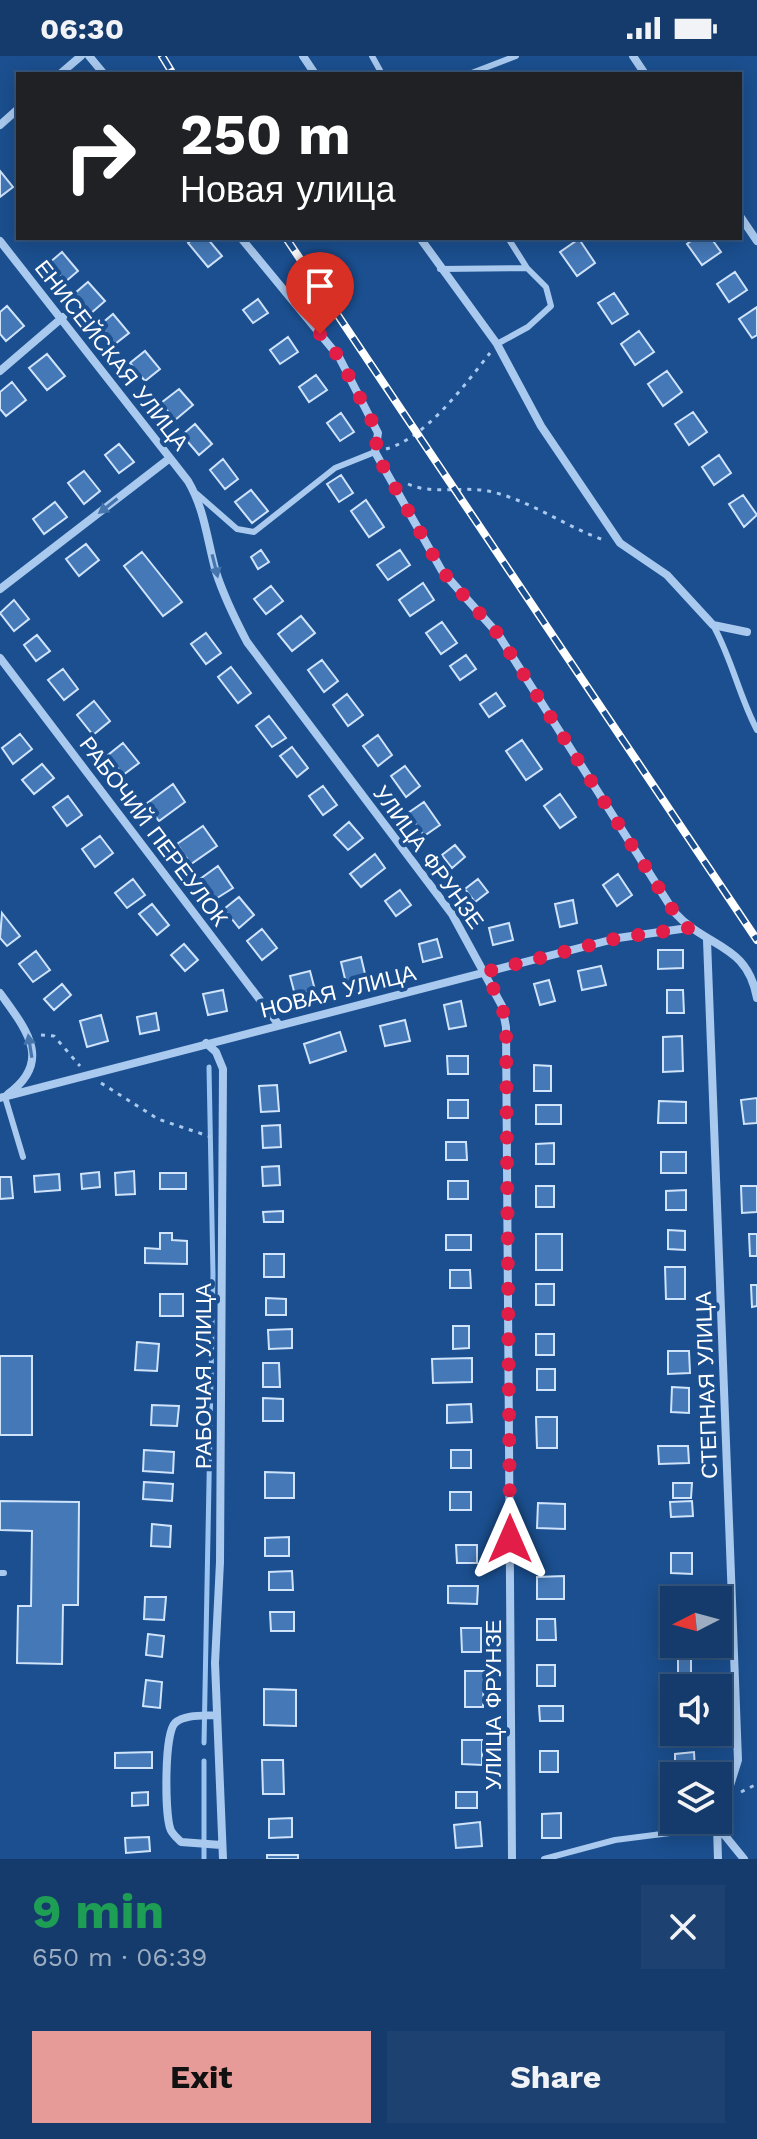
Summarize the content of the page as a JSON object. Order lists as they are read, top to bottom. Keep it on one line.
{"streets":{"street":["ЕНИСЕЙСКАЯ УЛИЦА","РАБОЧИЙ ПЕРЕУЛОК","УЛИЦА ФРУНЗЕ","НОВАЯ УЛИЦА","РАБОЧАЯ УЛИЦА","СТЕПНАЯ УЛИЦА"]},"crossings":[["ЕНИСЕЙСКАЯ УЛИЦА","УЛИЦА ФРУНЗЕ"],["РАБОЧИЙ ПЕРЕУЛОК","НОВАЯ УЛИЦА"],["УЛИЦА ФРУНЗЕ","НОВАЯ УЛИЦА"],["НОВАЯ УЛИЦА","РАБОЧАЯ УЛИЦА"]],"one_way":["УЛИЦА ФРУНЗЕ"],"north":"left","page":{"status":"06:30","turn":["250 m","Новая улица"],"heading":["9 min","650 m · 06:39"],"buttons":["Exit","Share"]}}
